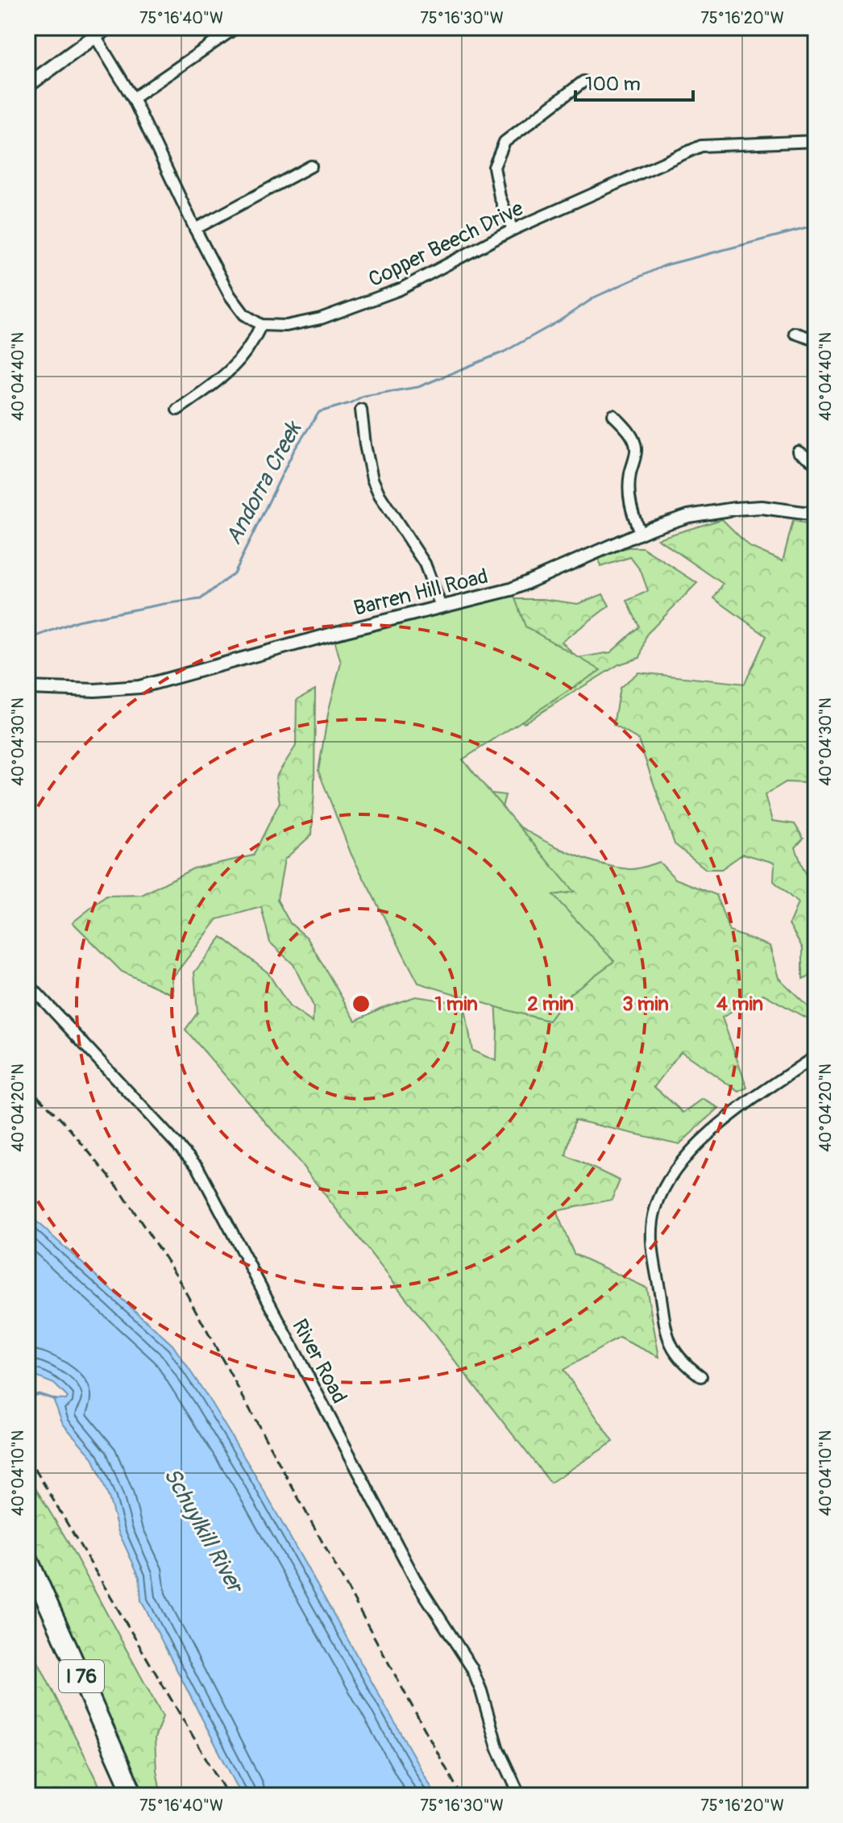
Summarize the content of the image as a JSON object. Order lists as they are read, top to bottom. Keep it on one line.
{"streets":{"highway":["I 76"],"street":["Copper Beech Drive","Barren Hill Road","River Road"]},"water":["Andorra Creek","Schuylkill River"],"scale_bar":"100 m","coordinates":["75°16'40\"W","75°16'30\"W","75°16'20\"W","40°04'40\"N","40°04'30\"N","40°04'20\"N","40°04'10\"N"],"rings":["1 min","2 min","3 min","4 min"]}
